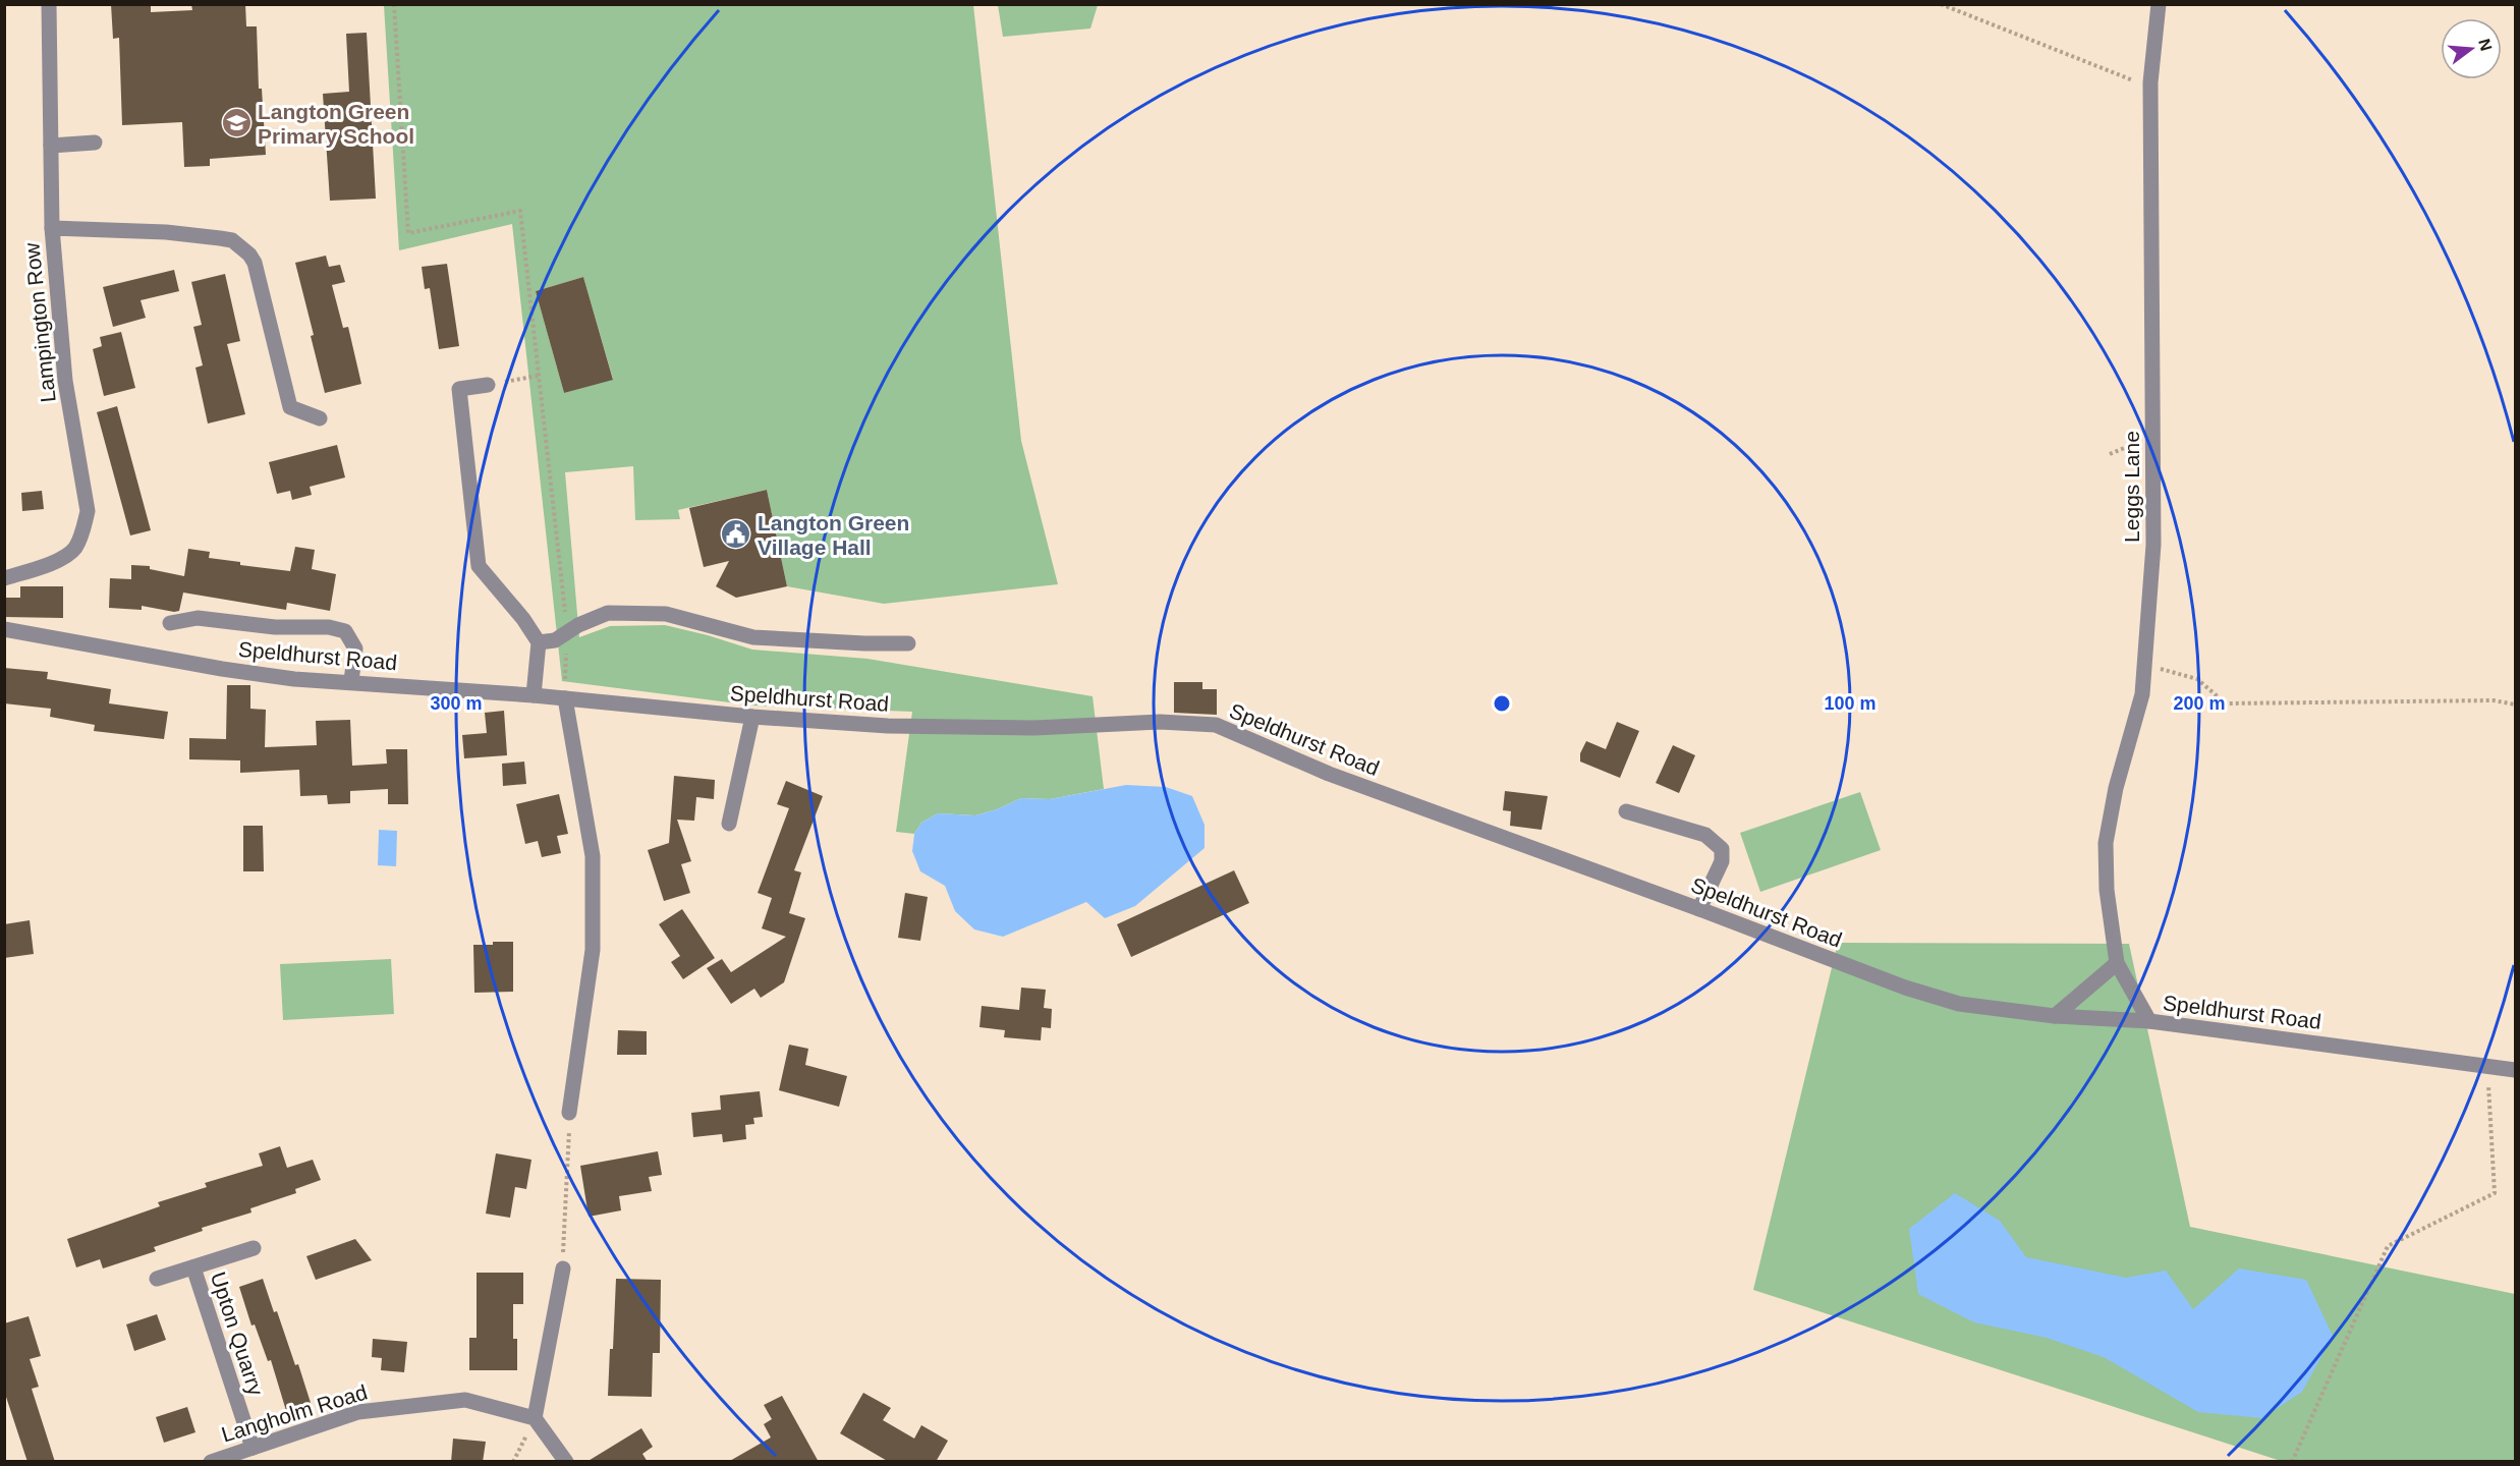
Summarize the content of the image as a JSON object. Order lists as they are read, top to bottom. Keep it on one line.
{"streets":{"street":["Lampington Row","Leggs Lane","Speldhurst Road","Upton Quarry","Langholm Road"]},"crossings":[["Leggs Lane","Speldhurst Road"],["Upton Quarry","Langholm Road"]],"places":{"school or university":["Langton Green Primary School"],"public building":["Langton Green Village Hall"]},"north":"right","rings":["100 m","200 m","300 m"]}
